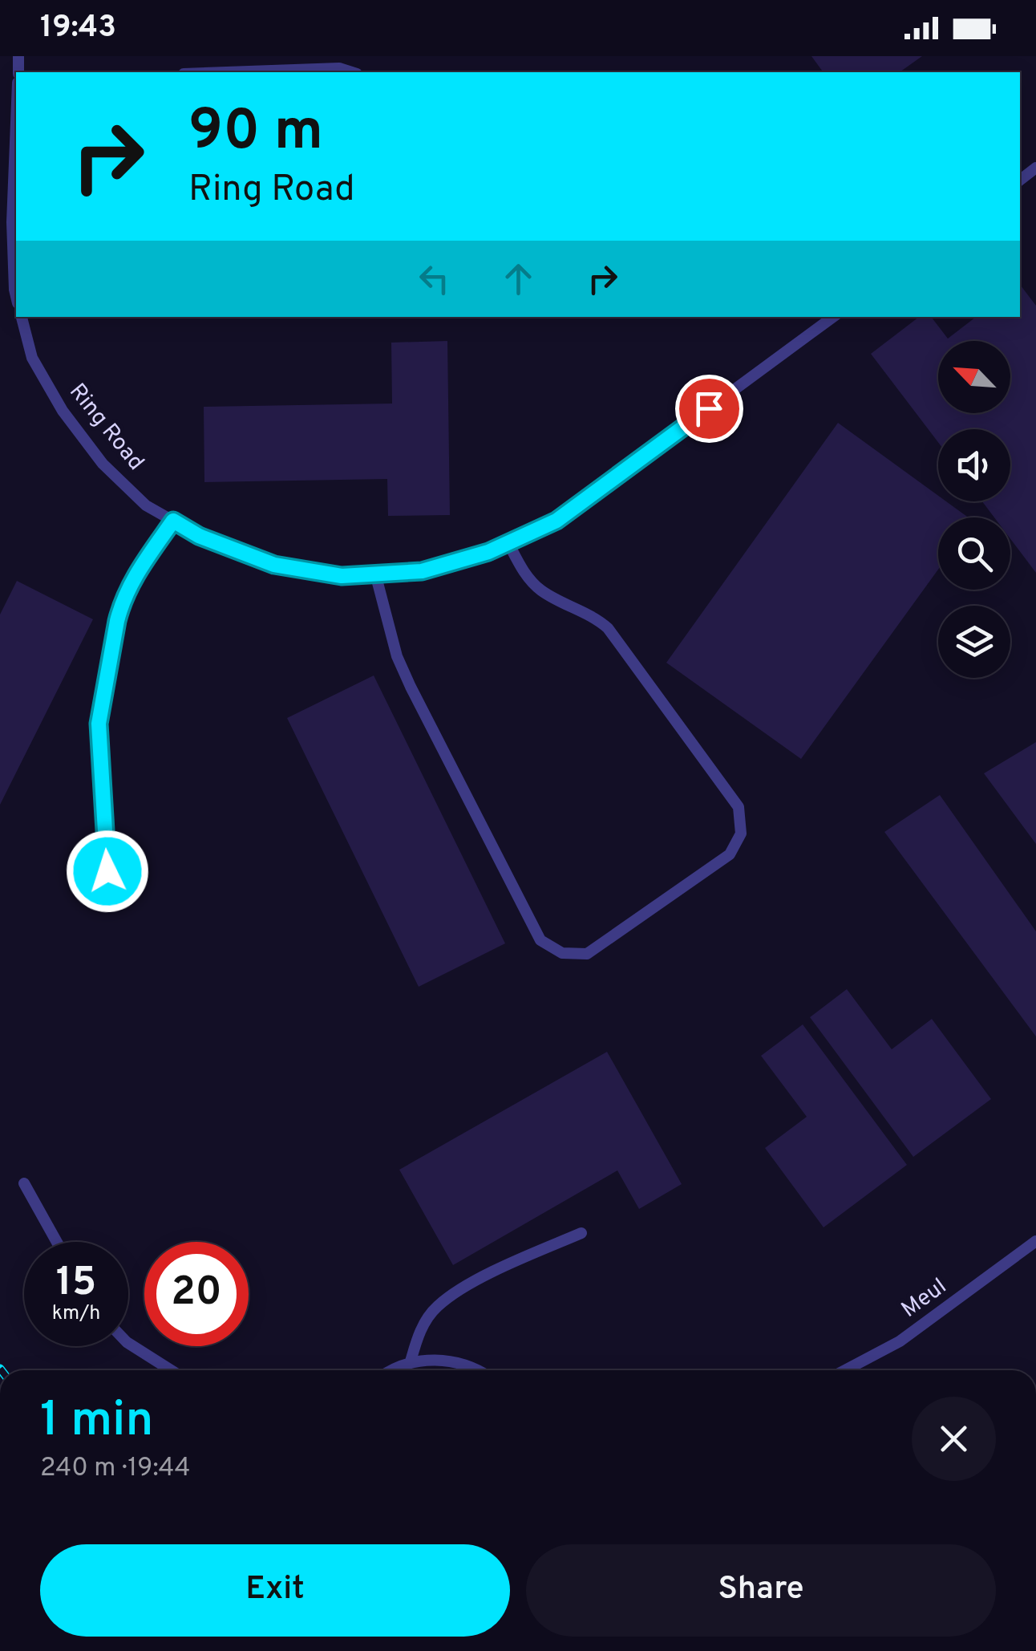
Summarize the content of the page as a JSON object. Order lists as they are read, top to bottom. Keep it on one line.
{"streets":{"lane":["Ring Road","Meul"]},"north":"top left","page":{"status":"19:43","turn":["90 m","Ring Road"],"speed":"15 km/h","limit":"20","heading":["1 min","240 m · 19:44"],"buttons":["Exit","Share"]}}
